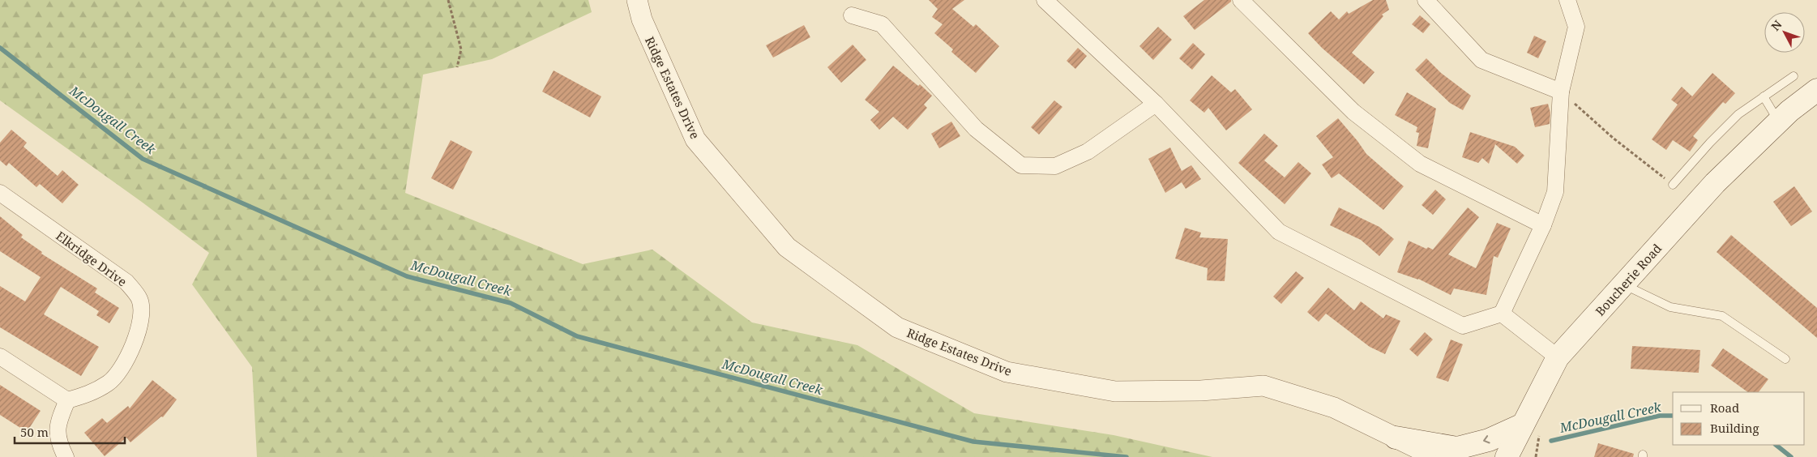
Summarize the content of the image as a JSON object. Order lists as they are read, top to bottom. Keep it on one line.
{"streets":{"main road":["Boucherie Road"],"street":["Ridge Estates Drive","Elkridge Drive"]},"water":["McDougall Creek"],"legend":["Road","Building"],"scale_bar":"50 m","north":"top left"}
